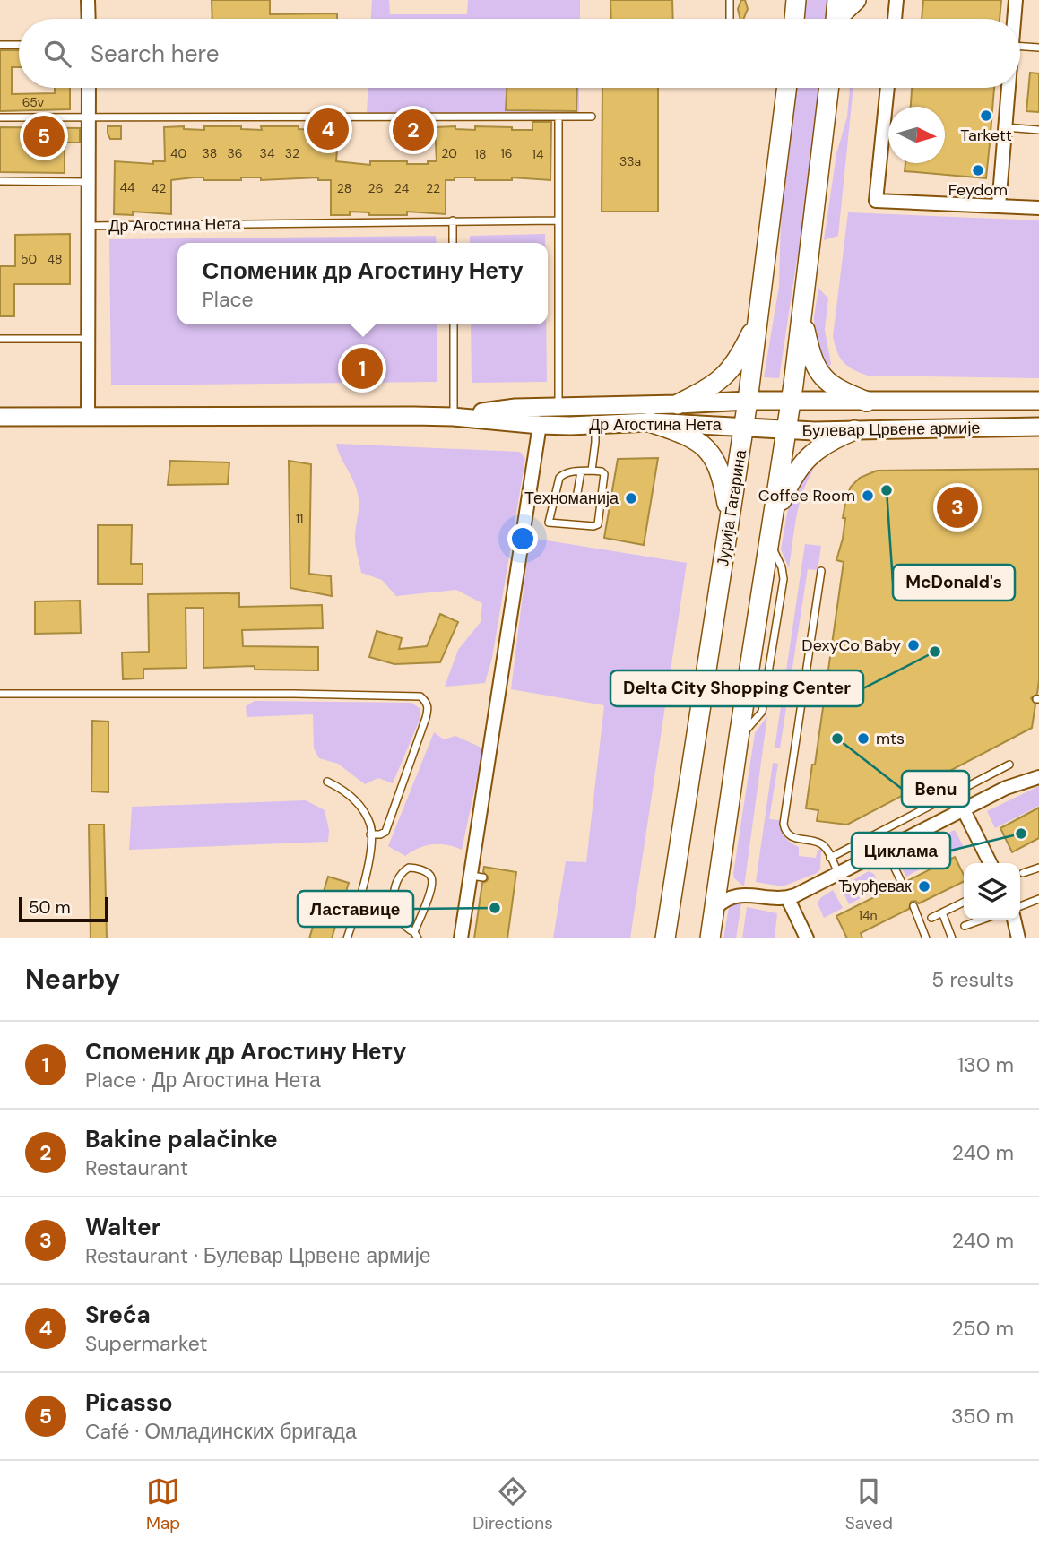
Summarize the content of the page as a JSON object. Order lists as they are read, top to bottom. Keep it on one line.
{"streets":{"main road":["Јурија Гагарина"],"street":["Др Агостина Нета","Булевар Црвене армије"]},"crossings":[["Др Агостина Нета","Булевар Црвене армије"],["Др Агостина Нета","Јурија Гагарина"],["Булевар Црвене армије","Јурија Гагарина"]],"places":["Tarkett","Feydom","McDonald's","Coffee Room","Техноманија","DexyCo Baby","Delta City Shopping Center","Benu","mts","Циклама","Ђурђевак","Ластавице"],"house_numbers":["65v","40","38","36","34","32","20","16","18","14","33a","44","42","28","26","24","22","50","48","11","14n"],"scale_bar":"50 m","north":"right","page":{"search":"Search here","pins":["4","2","5","1","3"],"popup":["Споменик др Агостину Нету","Place"],"scale":"50 m","heading":["Nearby","5 results"],"list":[{"mark":"1","name":"Споменик др Агостину Нету","note":"Place · Др Агостина Нета","value":"130 m"},{"mark":"2","name":"Bakine palačinke","note":"Restaurant","value":"240 m"},{"mark":"3","name":"Walter","note":"Restaurant · Булевар Црвене армије","value":"240 m"},{"mark":"4","name":"Sreća","note":"Supermarket","value":"250 m"},{"mark":"5","name":"Picasso","note":"Café · Омладинских бригада","value":"350 m"}],"nav":["Map","Directions","Saved"]}}
